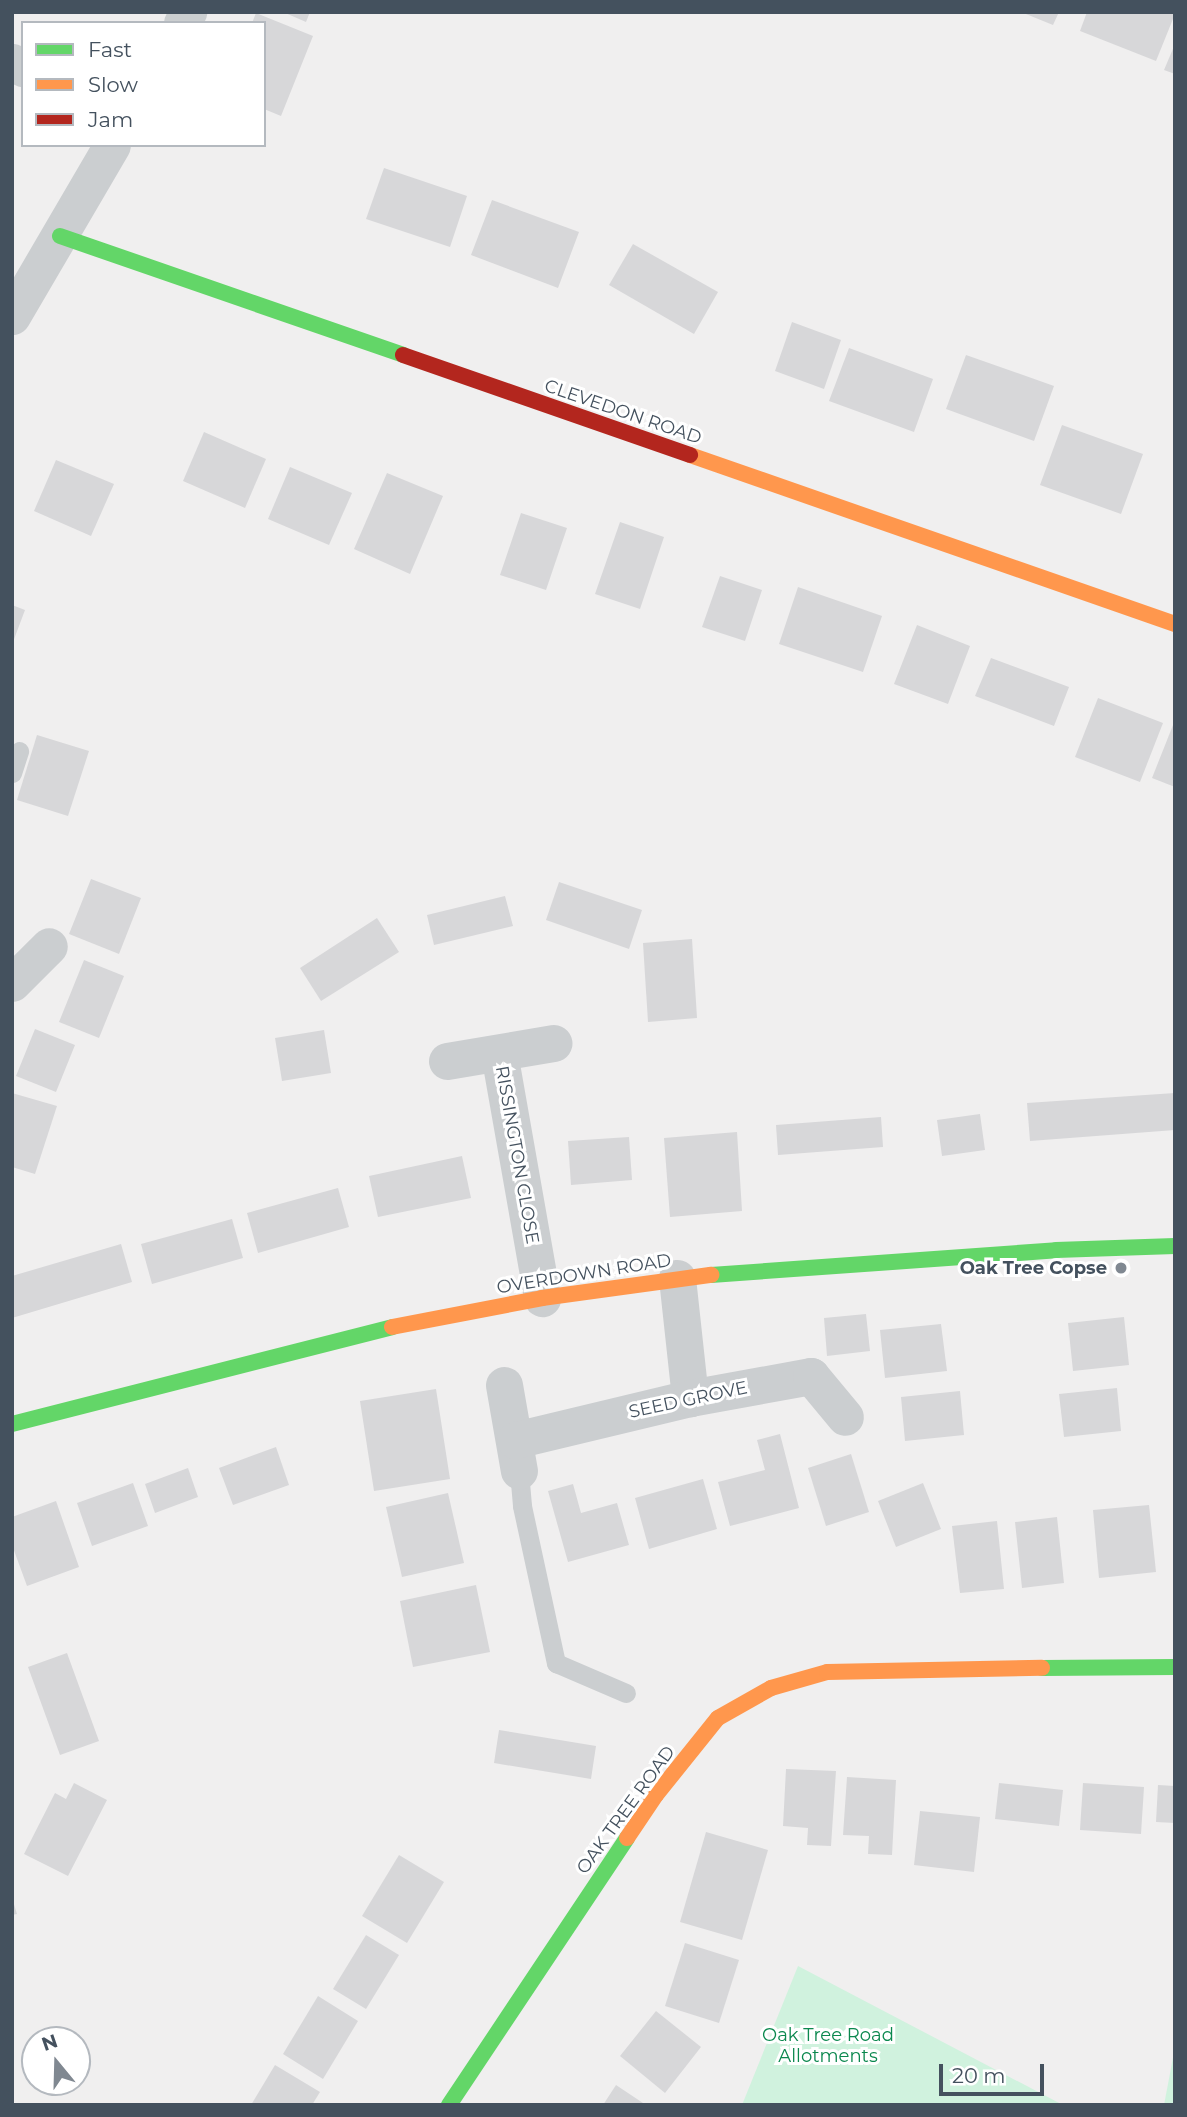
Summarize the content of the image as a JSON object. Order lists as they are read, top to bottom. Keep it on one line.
{"streets":{"street":["CLEVEDON ROAD","RISSINGTON CLOSE","OVERDOWN ROAD","SEED GROVE","OAK TREE ROAD"]},"crossings":[["RISSINGTON CLOSE","OVERDOWN ROAD"]],"parks":["Oak Tree Road Allotments"],"places":["Oak Tree Copse"],"legend":["Fast","Slow","Jam"],"scale_bar":"20 m","north":"top"}
